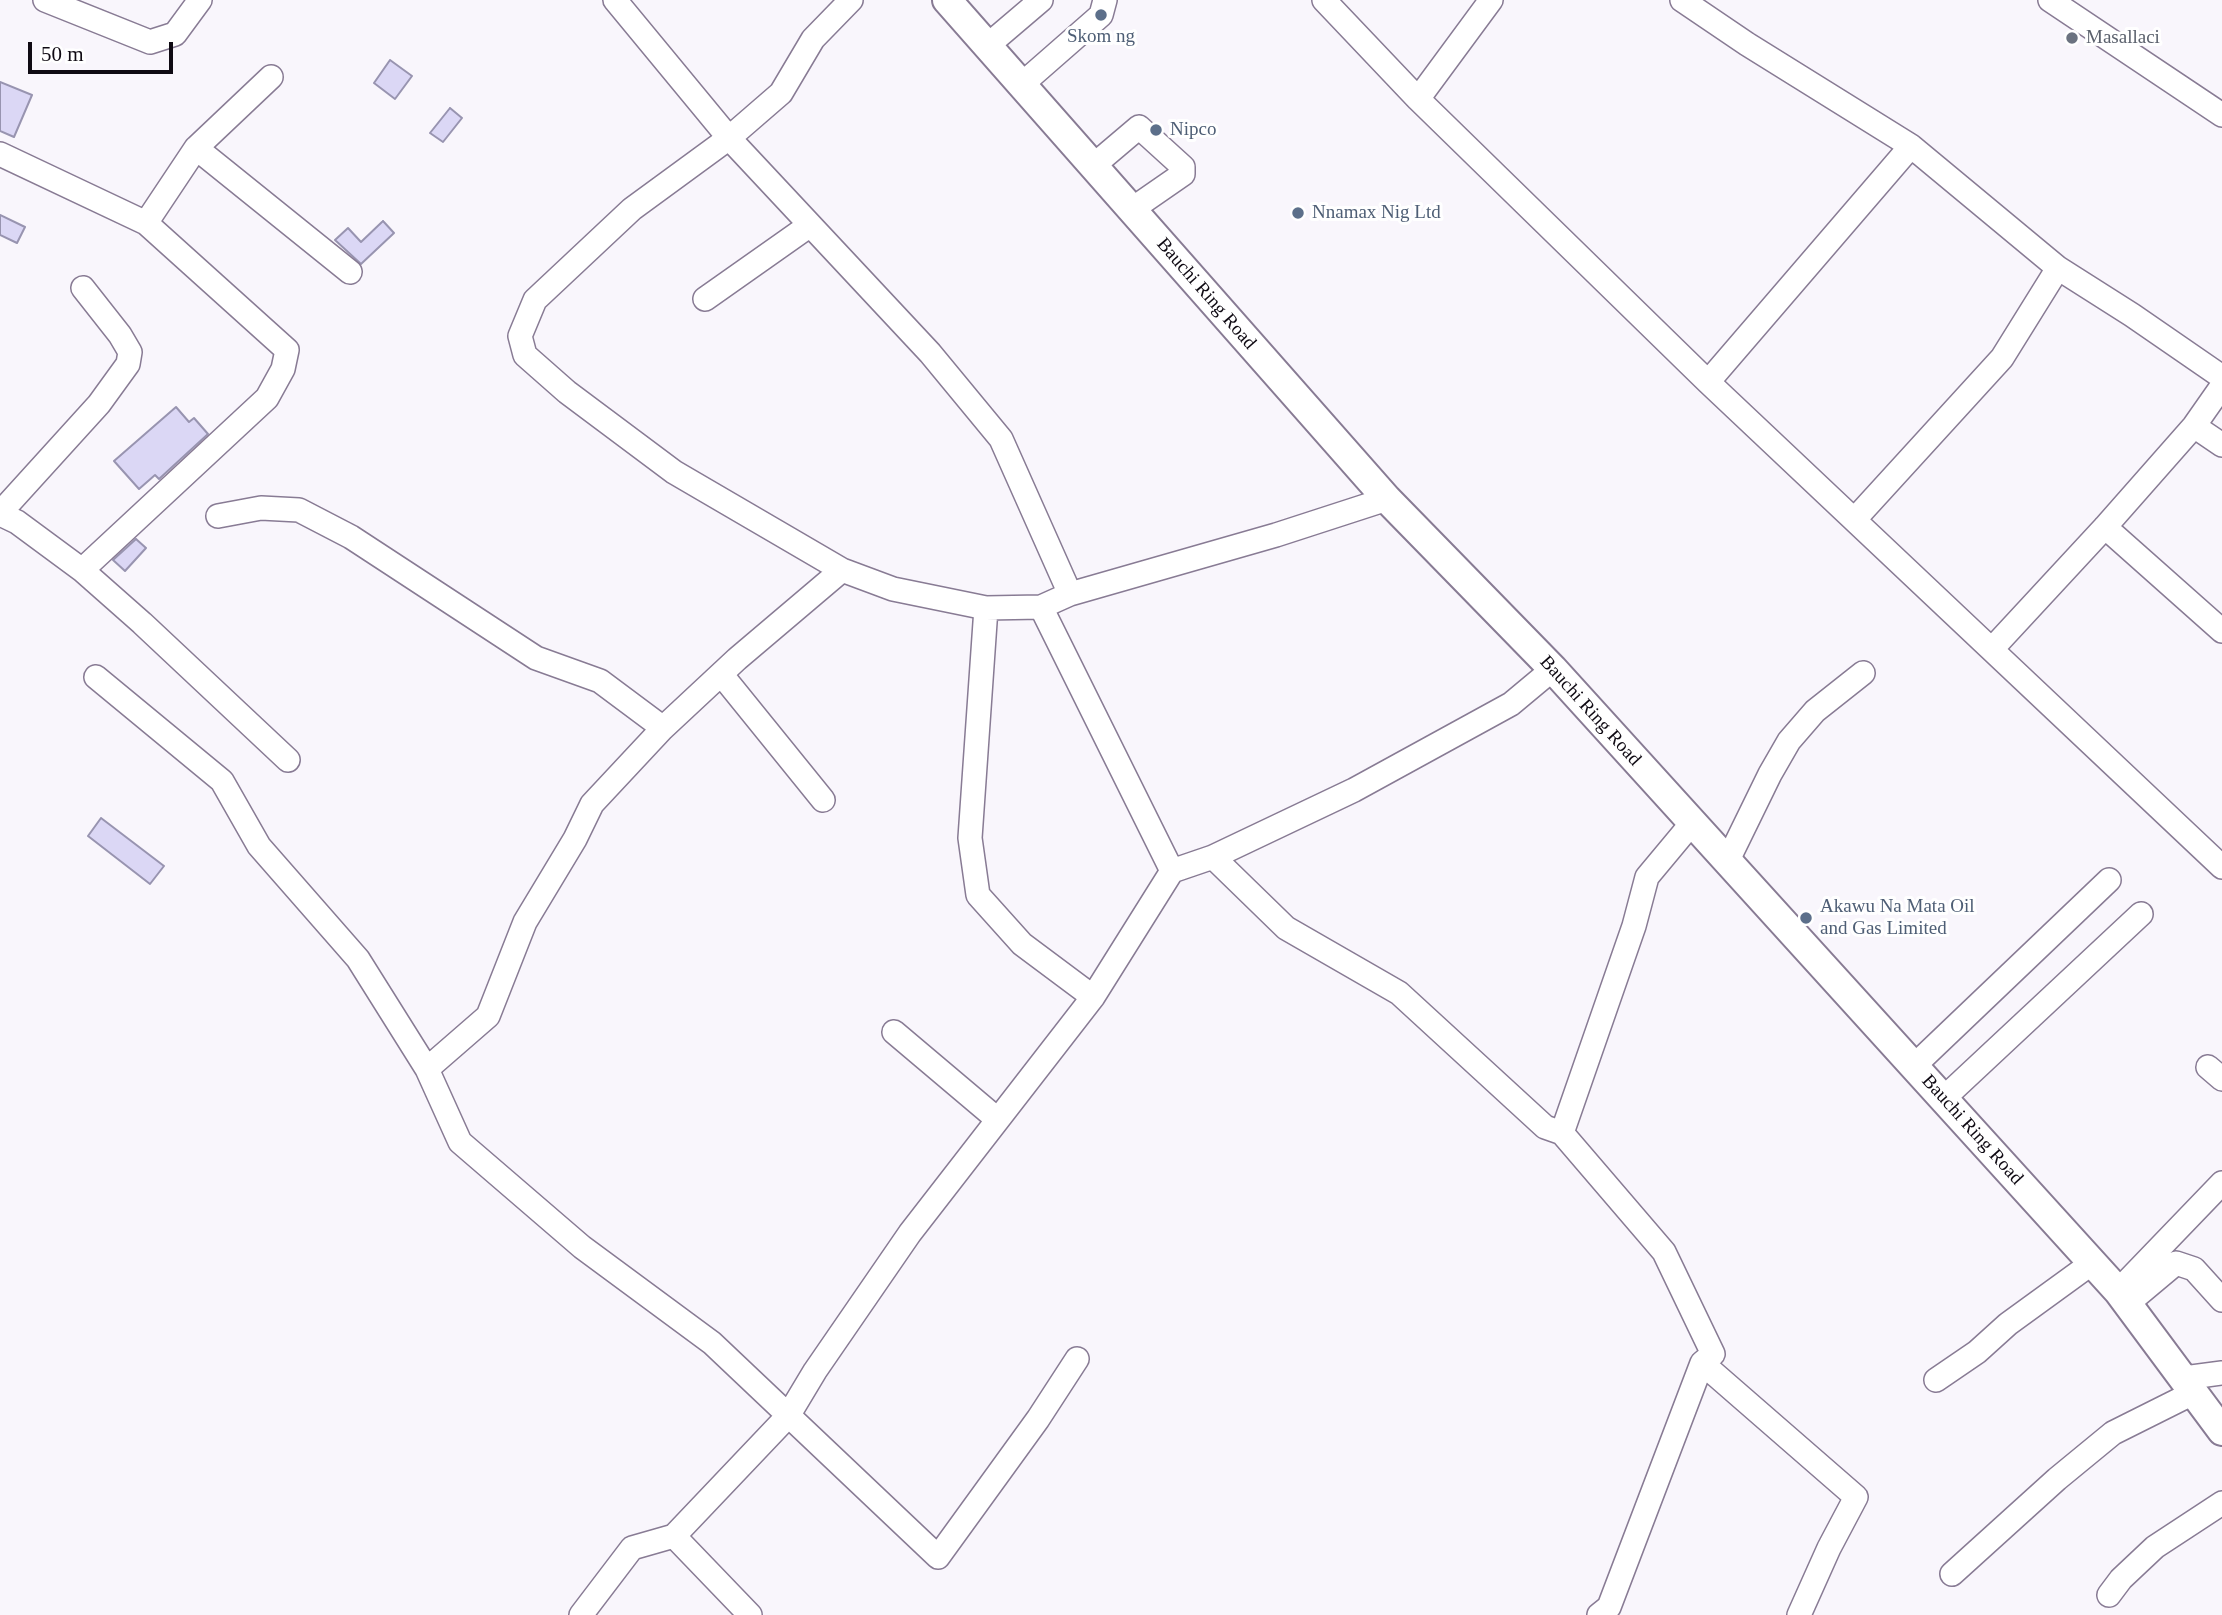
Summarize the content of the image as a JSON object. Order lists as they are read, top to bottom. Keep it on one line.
{"streets":{"main road":["Bauchi Ring Road"]},"places":["Skom ng","Masallaci","Nipco","Nnamax Nig Ltd","Akawu Na Mata Oil and Gas Limited"],"scale_bar":"50 m"}
